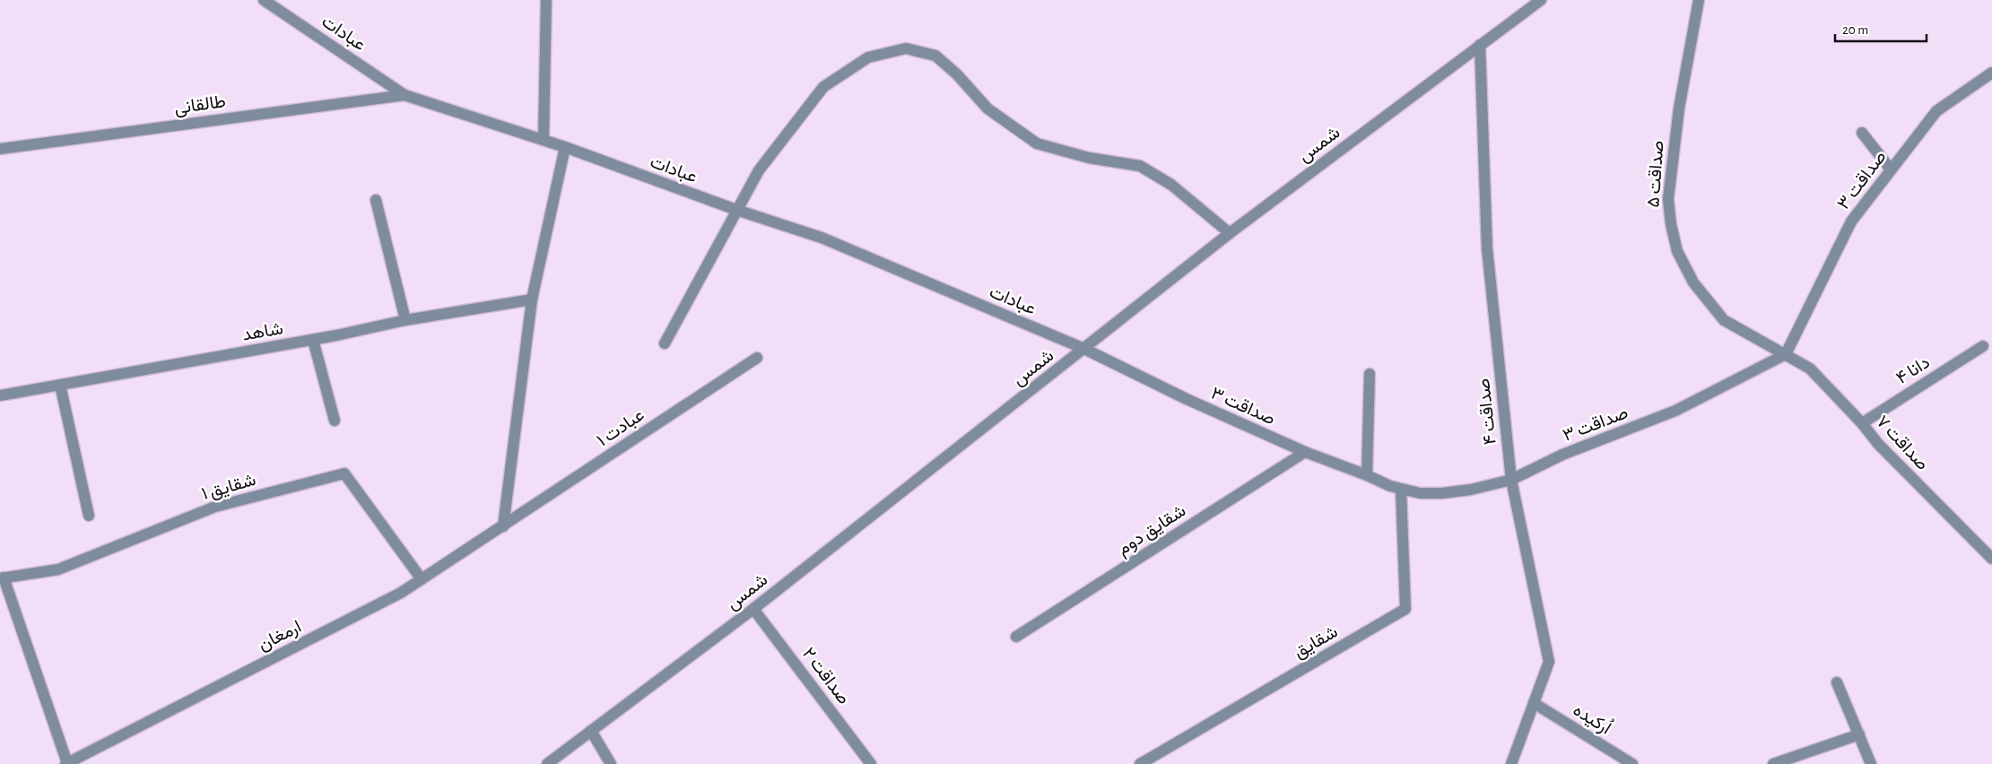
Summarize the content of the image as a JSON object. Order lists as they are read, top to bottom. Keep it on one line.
{"streets":{"street":["عبادات","طالقانی","شمس","صداقت ۵","صداقت ۳","شاهد","دانا ۴","صداقت ۴","عبادت ۱","صداقت ۷","شقایق ۱","شقایق دوم","ارمغان","شقایق","صداقت ۲","اُرکیده"]},"crossings":[["عبادات","طالقانی"],["عبادات","شمس"],["عبادات","صداقت ۳"],["شمس","صداقت ۳"],["شمس","صداقت ۴"],["شمس","صداقت ۲"],["صداقت ۵","صداقت ۳"],["صداقت ۵","صداقت ۷"],["صداقت ۳","صداقت ۴"],["صداقت ۳","صداقت ۷"],["صداقت ۳","شقایق دوم"],["صداقت ۳","شقایق"],["دانا ۴","صداقت ۷"],["صداقت ۴","اُرکیده"],["عبادت ۱","ارمغان"],["شقایق ۱","ارمغان"]],"scale_bar":"20 m"}
